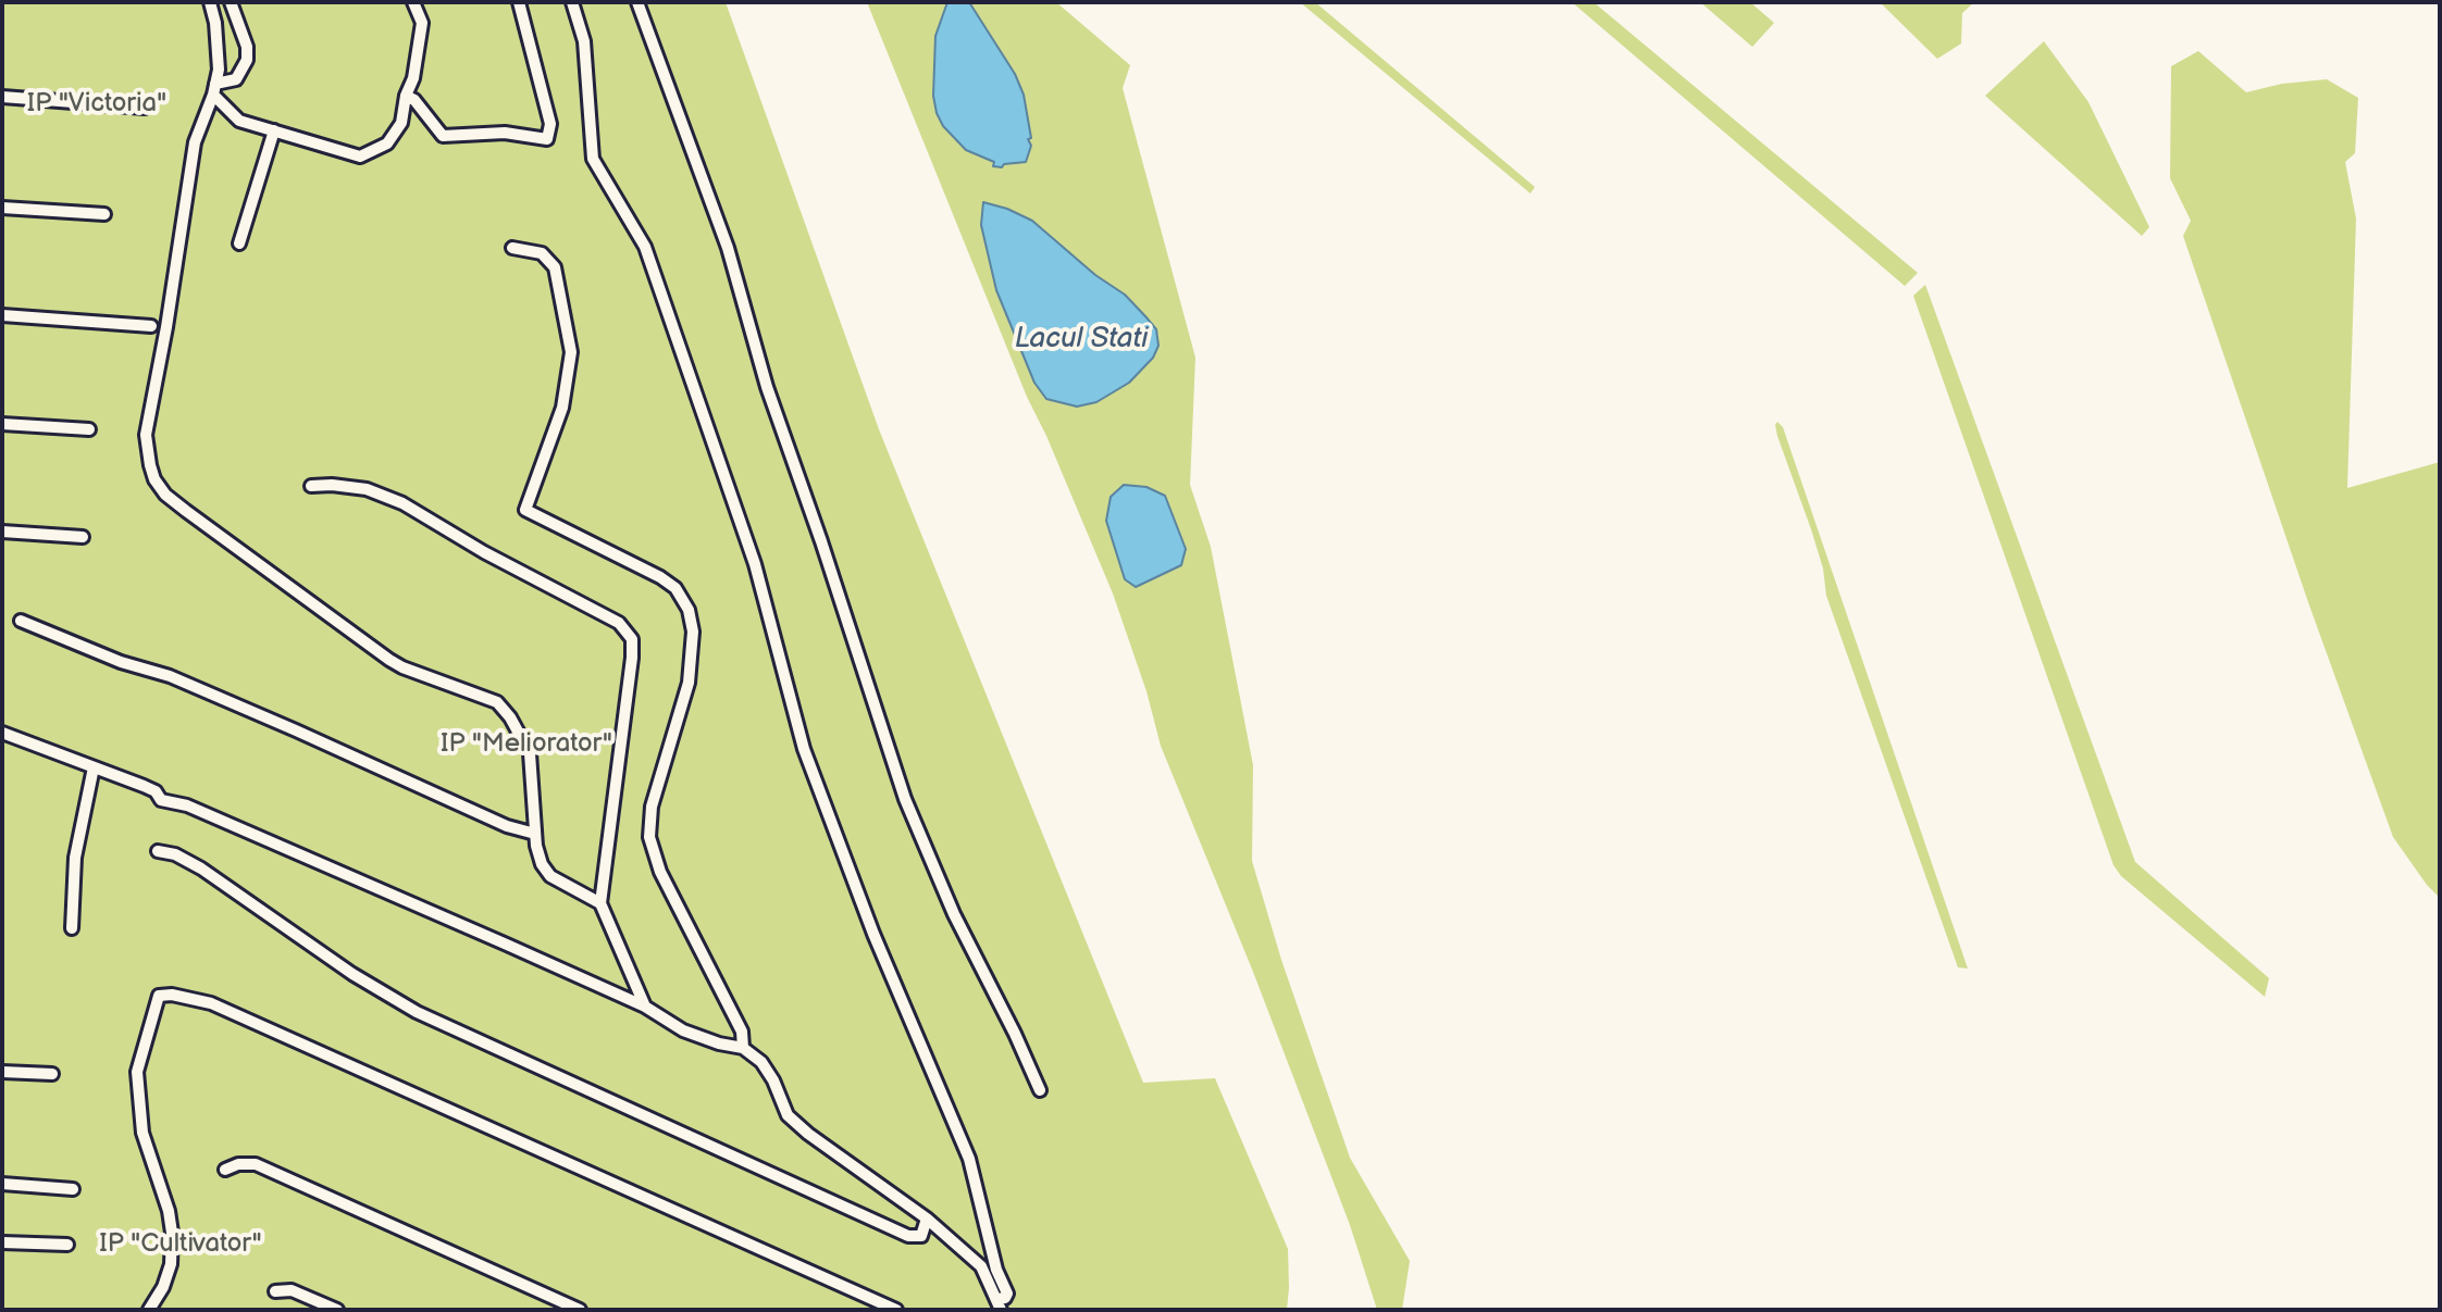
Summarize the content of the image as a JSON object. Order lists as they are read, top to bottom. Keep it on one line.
{"water":["Lacul Stati"],"parks":["IP \"Victoria\"","IP \"Meliorator\"","IP \"Cultivator\""]}
